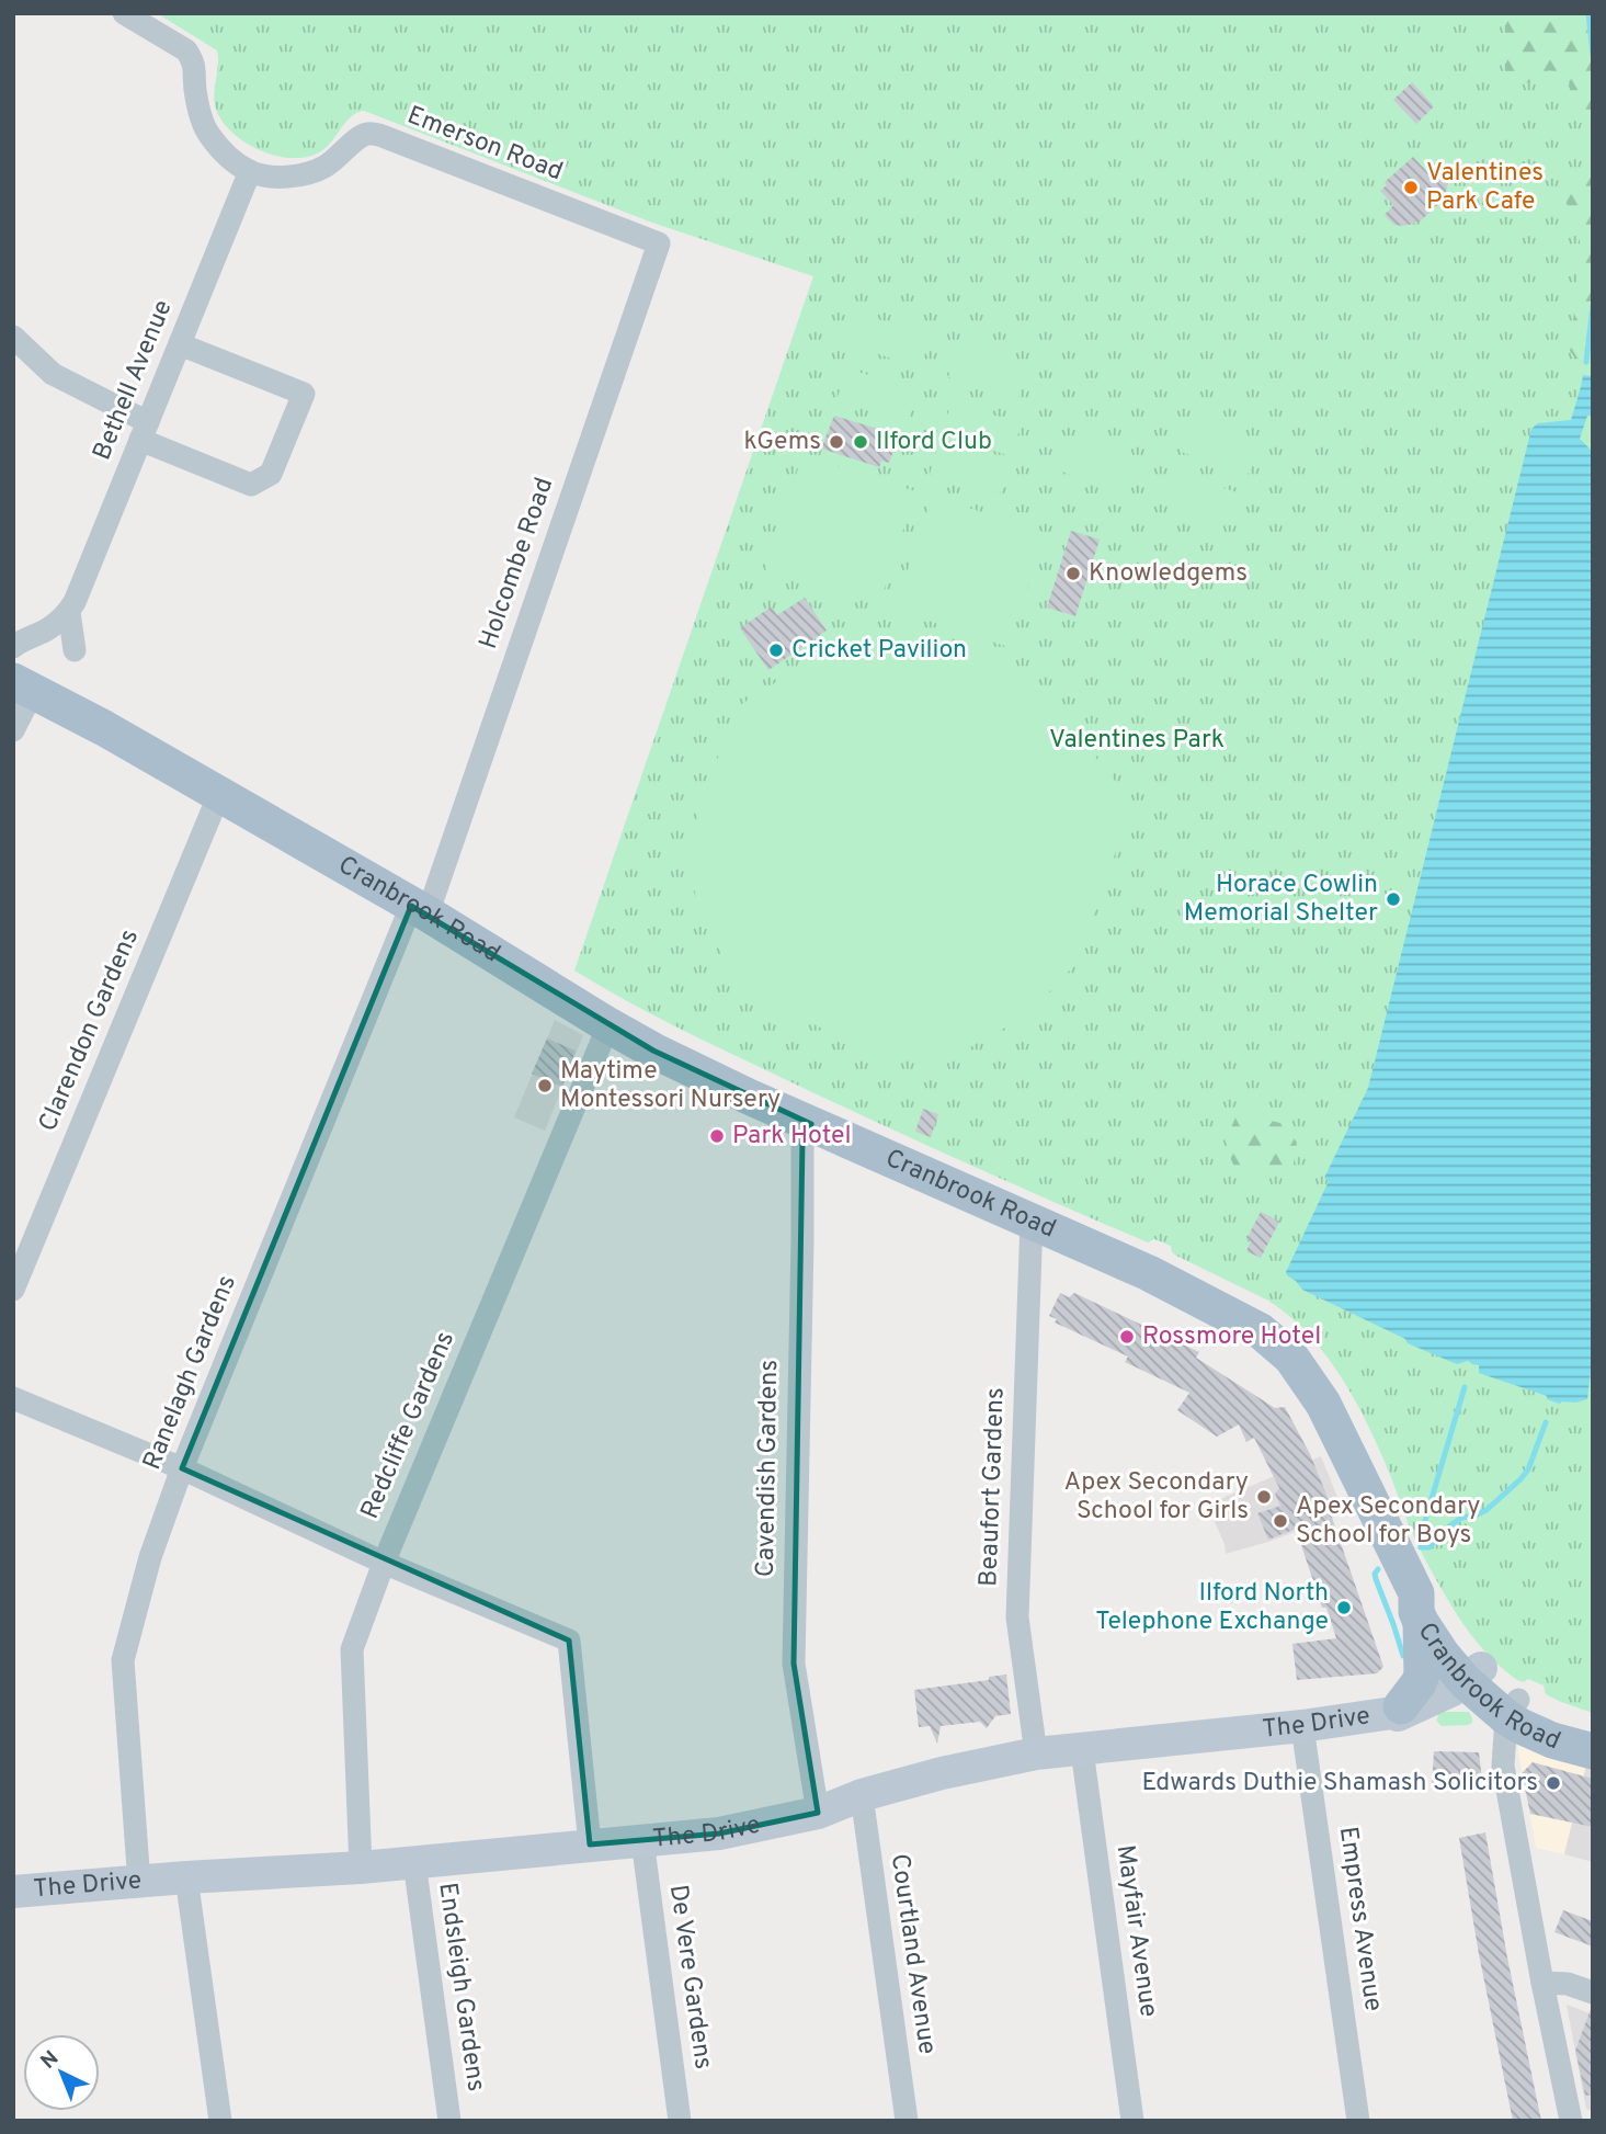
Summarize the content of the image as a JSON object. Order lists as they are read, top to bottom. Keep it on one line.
{"streets":{"main road":["Cranbrook Road"],"street":["Emerson Road","Bethell Avenue","Holcombe Road","Clarendon Gardens","Ranelagh Gardens","Redcliffe Gardens","Cavendish Gardens","Beaufort Gardens","The Drive","Empress Avenue","Mayfair Avenue","Courtland Avenue","De Vere Gardens","Endsleigh Gardens"]},"crossings":[["Emerson Road","Bethell Avenue"],["Emerson Road","Holcombe Road"],["Holcombe Road","Cranbrook Road"],["Holcombe Road","Ranelagh Gardens"],["Cranbrook Road","Clarendon Gardens"],["Cranbrook Road","Ranelagh Gardens"],["Cranbrook Road","Redcliffe Gardens"],["Cranbrook Road","Cavendish Gardens"],["Cranbrook Road","Beaufort Gardens"],["Cranbrook Road","The Drive"],["Ranelagh Gardens","The Drive"],["Redcliffe Gardens","The Drive"],["Cavendish Gardens","The Drive"],["Beaufort Gardens","The Drive"],["The Drive","Empress Avenue"],["The Drive","Mayfair Avenue"],["The Drive","Courtland Avenue"],["The Drive","De Vere Gardens"],["The Drive","Endsleigh Gardens"]],"parks":["Valentines Park"],"places":["Valentines Park Cafe","kGems","Ilford Club","Knowledgems","Cricket Pavilion","Horace Cowlin Memorial Shelter","Maytime Montessori Nursery","Park Hotel","Rossmore Hotel","Apex Secondary School for Girls","Apex Secondary School for Boys","Ilford North Telephone Exchange","Edwards Duthie Shamash Solicitors"],"north":"top left"}
